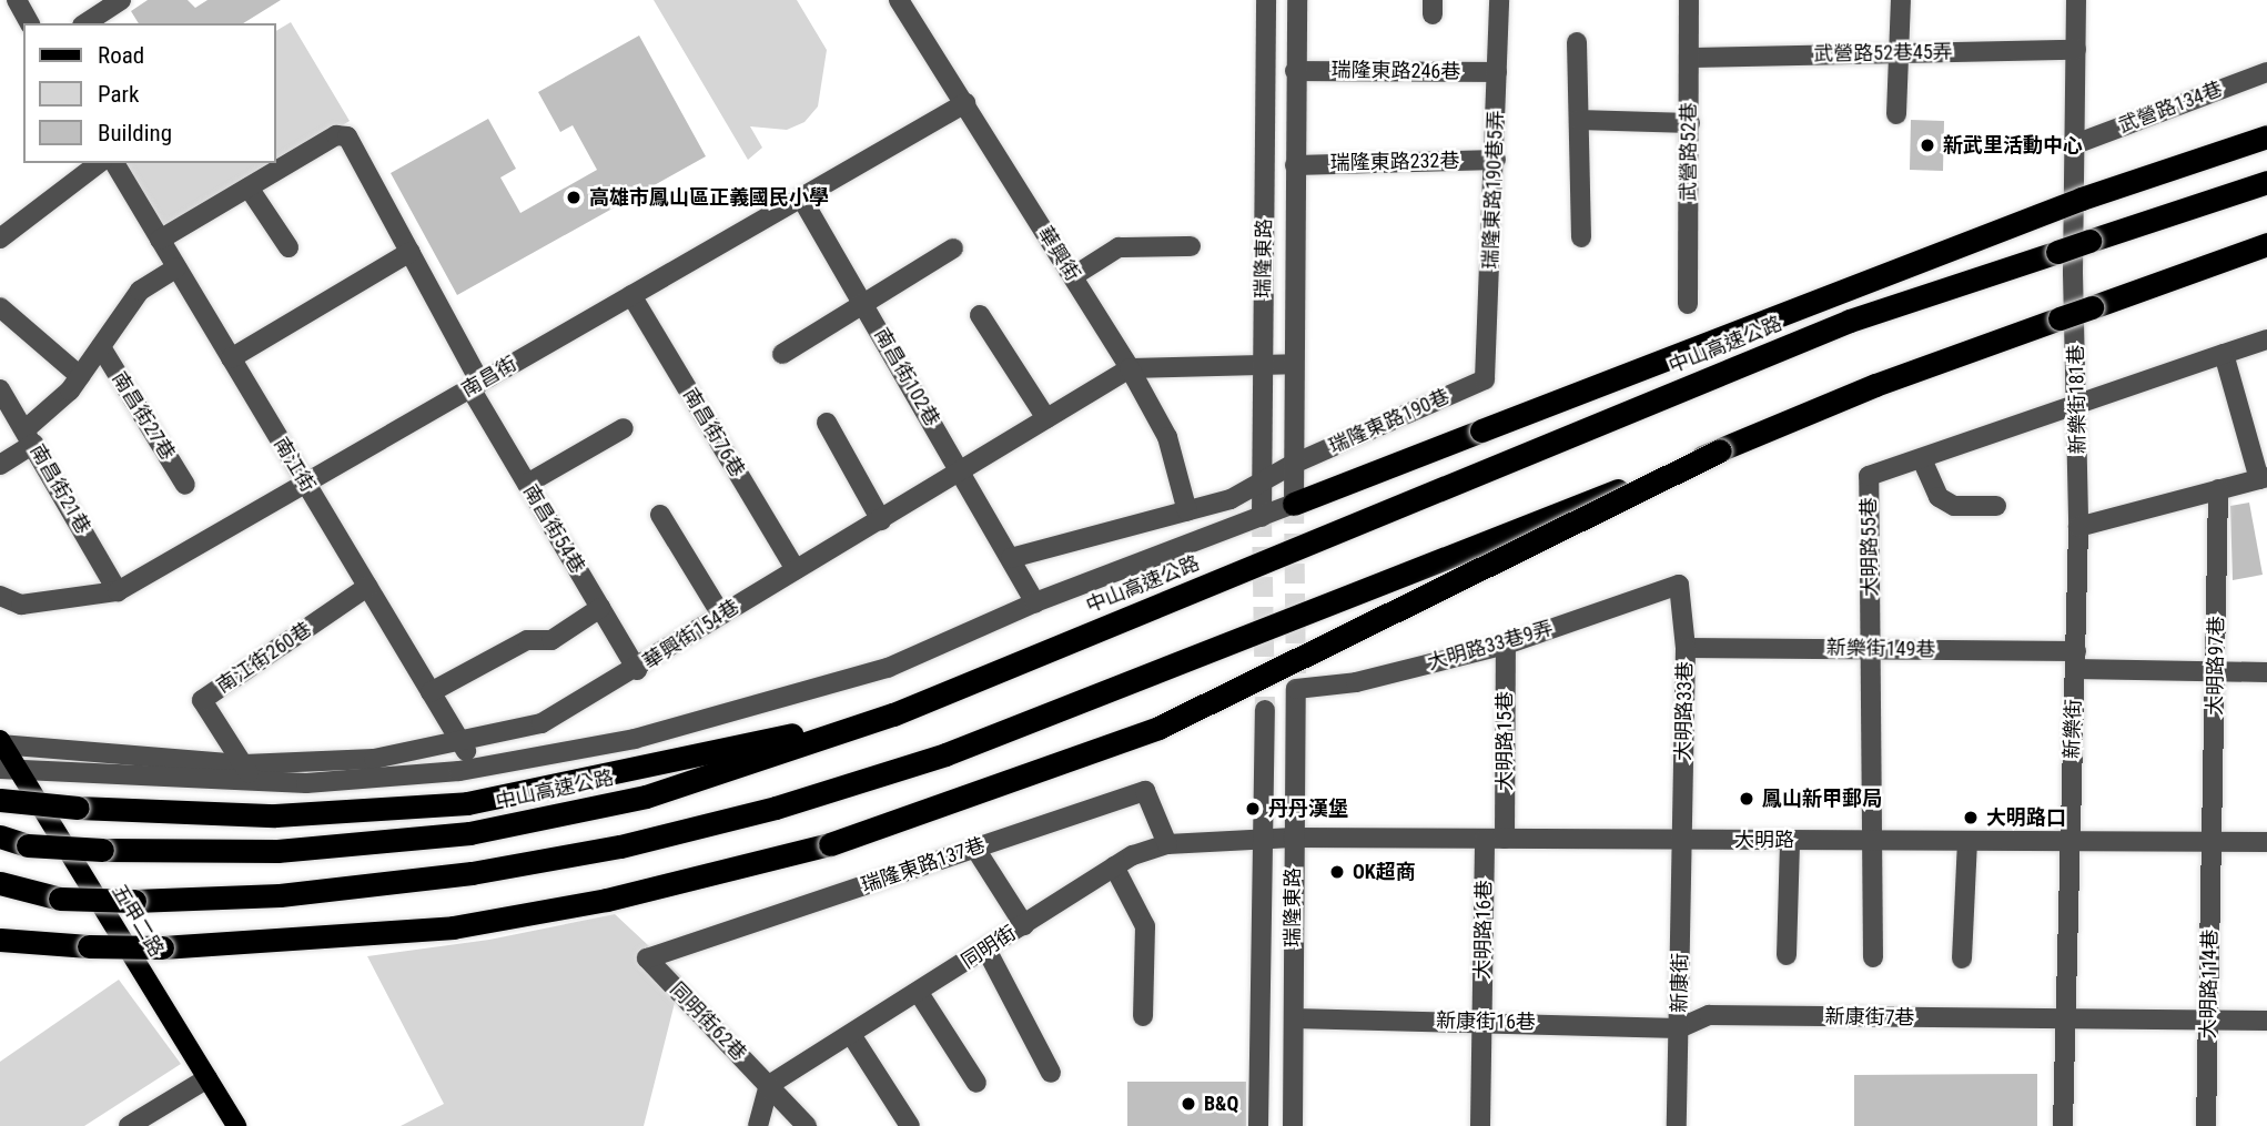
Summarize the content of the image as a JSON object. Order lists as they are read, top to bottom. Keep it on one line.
{"streets":{"highway":["中山高速公路"],"main road":["五甲二路"],"street":["武營路52巷45弄","瑞隆東路246巷","武營路134巷","武營路52巷","瑞隆東路232巷","瑞隆東路190巷5弄","華興街","瑞隆東路","南昌街","南昌街102巷","新樂街181巷","南昌街27巷","瑞隆東路190巷","南昌街76巷","南江街","南昌街21巷","南昌街54巷","大明路55巷","華興街154巷","大明路33巷9弄","新樂街149巷","南江街260巷","大明路97巷","大明路33巷","新樂街","大明路15巷","大明路","瑞隆東路137巷","大明路16巷","同明街","新康街","大明路114巷","新康街7巷","同明街62巷","新康街16巷"]},"crossings":[["武營路52巷45弄","武營路52巷"],["武營路52巷45弄","新樂街181巷"],["瑞隆東路246巷","瑞隆東路190巷5弄"],["瑞隆東路246巷","瑞隆東路"],["武營路134巷","新樂街181巷"],["瑞隆東路232巷","瑞隆東路190巷5弄"],["瑞隆東路232巷","瑞隆東路"],["瑞隆東路190巷5弄","瑞隆東路190巷"],["華興街","南昌街"],["華興街","華興街154巷"],["瑞隆東路","瑞隆東路190巷"],["瑞隆東路","大明路33巷9弄"],["瑞隆東路","大明路"],["瑞隆東路","同明街"],["瑞隆東路","新康街16巷"],["南昌街","南昌街102巷"],["南昌街","南昌街76巷"],["南昌街","南江街"],["南昌街","南昌街21巷"],["南昌街","南昌街54巷"],["南昌街102巷","華興街154巷"],["新樂街181巷","大明路55巷"],["新樂街181巷","新樂街"],["南昌街76巷","華興街154巷"],["南江街","華興街154巷"],["南江街","南江街260巷"],["南昌街54巷","華興街154巷"],["大明路55巷","新樂街149巷"],["大明路55巷","大明路"],["華興街154巷","南江街260巷"],["華興街154巷","五甲二路"],["大明路33巷9弄","大明路33巷"],["大明路33巷9弄","大明路15巷"],["新樂街149巷","大明路97巷"],["新樂街149巷","大明路33巷"],["新樂街149巷","新樂街"],["大明路97巷","大明路"],["大明路97巷","大明路114巷"],["大明路33巷","大明路"],["大明路33巷","新康街"],["新樂街","大明路"],["新樂街","新康街7巷"],["大明路15巷","大明路"],["大明路15巷","大明路16巷"],["大明路","大明路16巷"],["大明路","同明街"],["大明路","新康街"],["大明路","大明路114巷"],["瑞隆東路137巷","同明街"],["瑞隆東路137巷","同明街62巷"],["大明路16巷","新康街16巷"],["同明街","同明街62巷"],["新康街","新康街7巷"],["新康街","新康街16巷"],["大明路114巷","新康街7巷"],["新康街7巷","新康街16巷"]],"places":["新武里活動中心","高雄市鳳山區正義國民小學","鳳山新甲郵局","丹丹漢堡","大明路口","OK超商","B&Q"],"legend":["Road","Park","Building"]}
